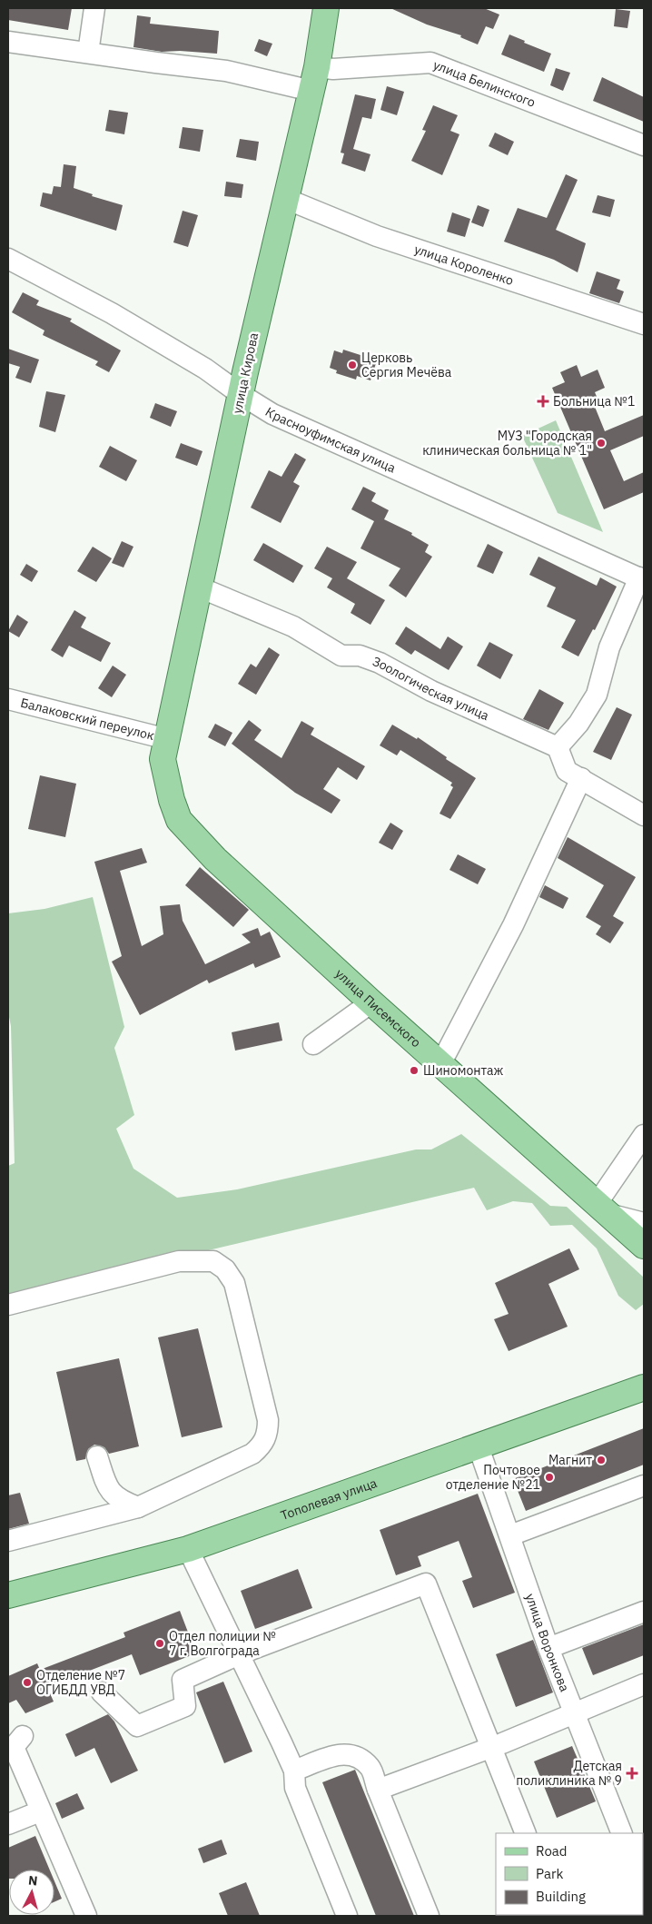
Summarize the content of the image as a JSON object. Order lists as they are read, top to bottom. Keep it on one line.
{"streets":{"main road":["улица Кирова","улица Писемского","Тополевая улица"],"street":["улица Белинского","улица Короленко","Красноуфимская улица","Зоологическая улица","Балаковский переулок","улица Воронкова"]},"crossings":[["улица Белинского","улица Кирова"],["улица Короленко","улица Кирова"],["улица Кирова","Красноуфимская улица"],["улица Кирова","Зоологическая улица"],["улица Кирова","Балаковский переулок"],["улица Кирова","улица Писемского"],["Балаковский переулок","улица Писемского"],["Тополевая улица","улица Воронкова"]],"places":{"other":["Церковь Сергия Мечёва","МУЗ \"Городская клиническая больница № 1\"","Шиномонтаж","Магнит","Почтовое отделение №21","Отдел полиции № 7 г. Волгограда","Отделение №7 ОГИБДД УВД"],"health":["Больница №1","Детская поликлиника № 9"]},"legend":["Road","Park","Building"],"north":"top"}
